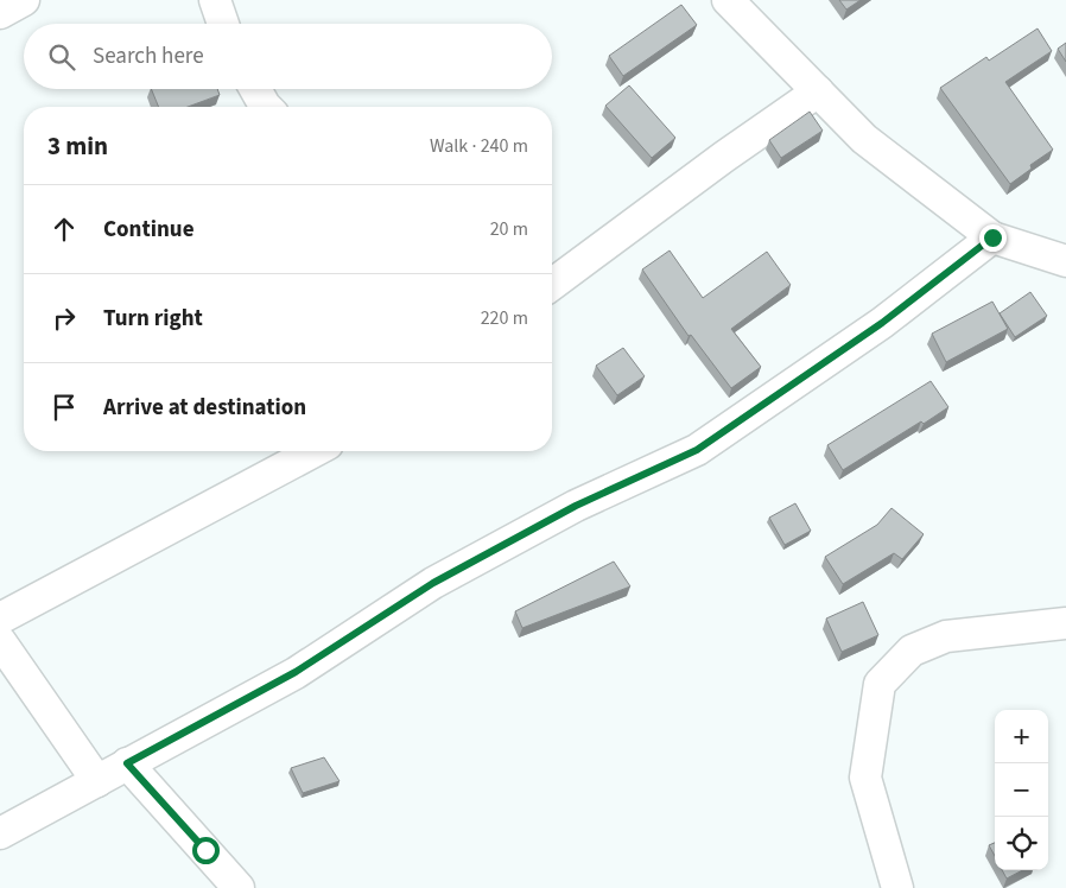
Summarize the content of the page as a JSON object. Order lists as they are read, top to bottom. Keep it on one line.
{"page":{"search":"Search here","heading":["3 min","Walk · 240 m"],"list":[["Continue","20 m"],["Turn right","220 m"],"Arrive at destination"],"map_buttons":["+","−"]}}
